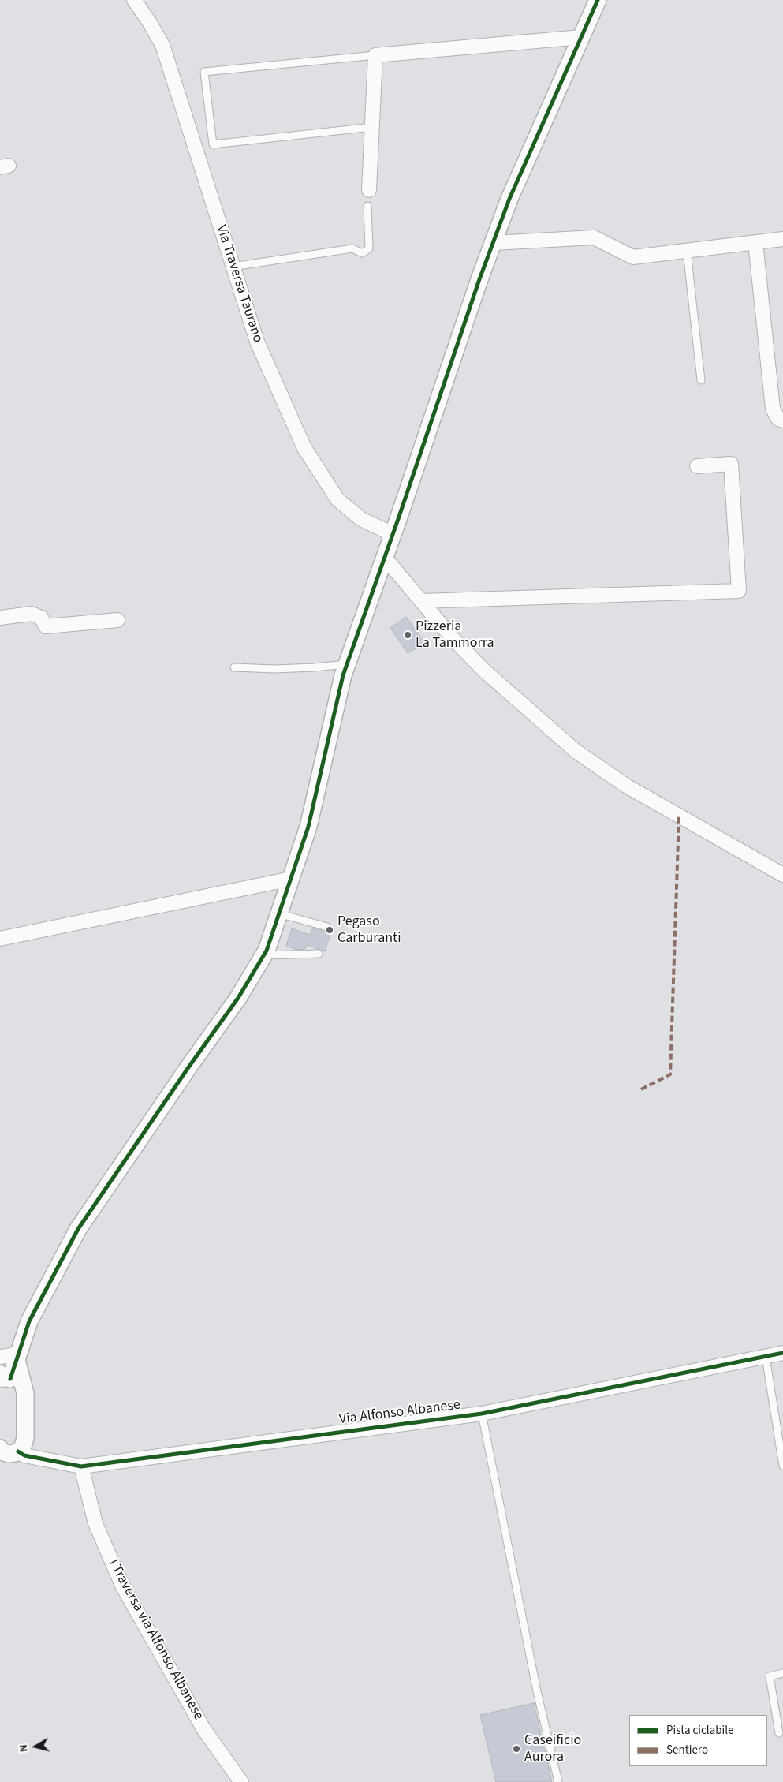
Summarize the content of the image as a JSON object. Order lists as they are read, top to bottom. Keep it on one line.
{"streets":{"street":["Via Traversa Taurano","Via Alfonso Albanese","I Traversa via Alfonso Albanese"]},"crossings":[["Via Alfonso Albanese","I Traversa via Alfonso Albanese"]],"places":["Pizzeria La Tammorra","Pegaso Carburanti","Caseificio Aurora"],"legend":["Pista ciclabile","Sentiero"],"north":"left"}
